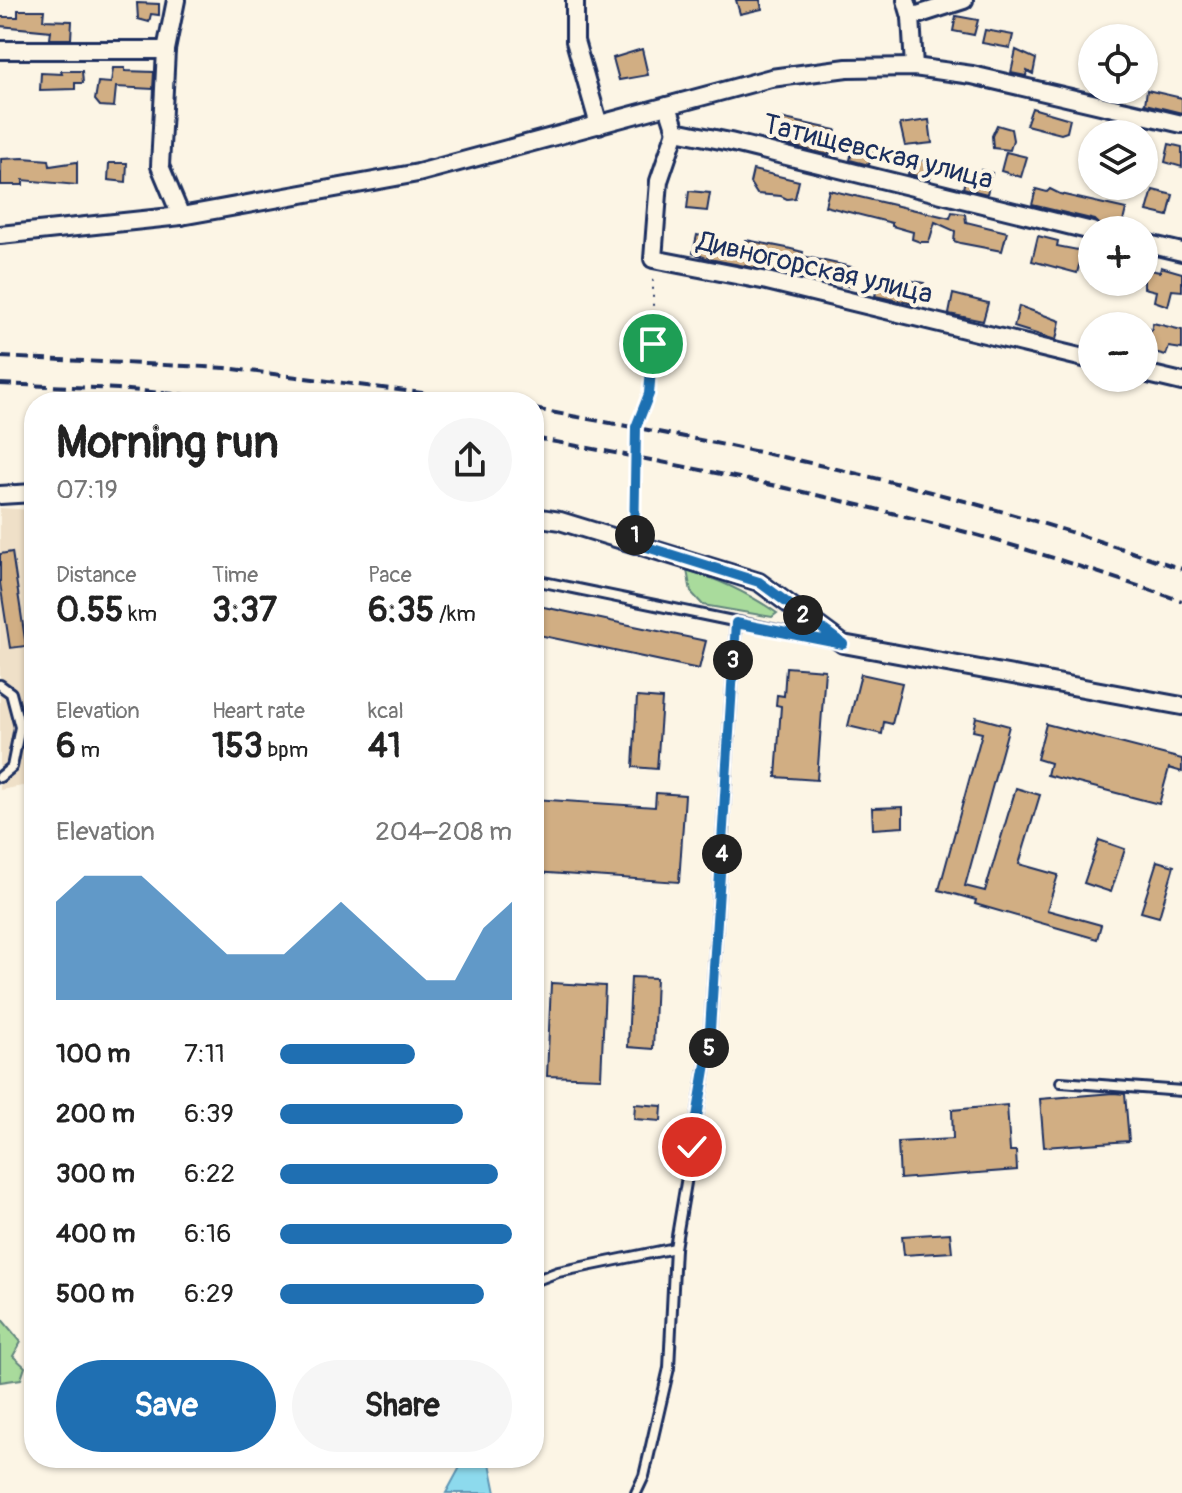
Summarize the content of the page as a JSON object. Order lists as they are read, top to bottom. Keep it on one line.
{"streets":{"street":["Татищевская улица","Дивногорская улица"]},"crossings":[["Татищевская улица","Дивногорская улица"]],"page":{"map_buttons":["+","−"],"heading":["Morning run","07:19"],"pins":["1","2","3","4","5"],"stats":[["Distance","0.55 km"],["Time","3:37"],["Pace","6:35 /km"],["Elevation","6 m"],["Heart rate","153 bpm"],["kcal","41"]],"chart":["Elevation","204–208 m"],"list":[{"name":"100 m","note":"7:11"},{"name":"200 m","note":"6:39"},{"name":"300 m","note":"6:22"},{"name":"400 m","note":"6:16"},{"name":"500 m","note":"6:29"}],"buttons":["Save","Share"]}}
